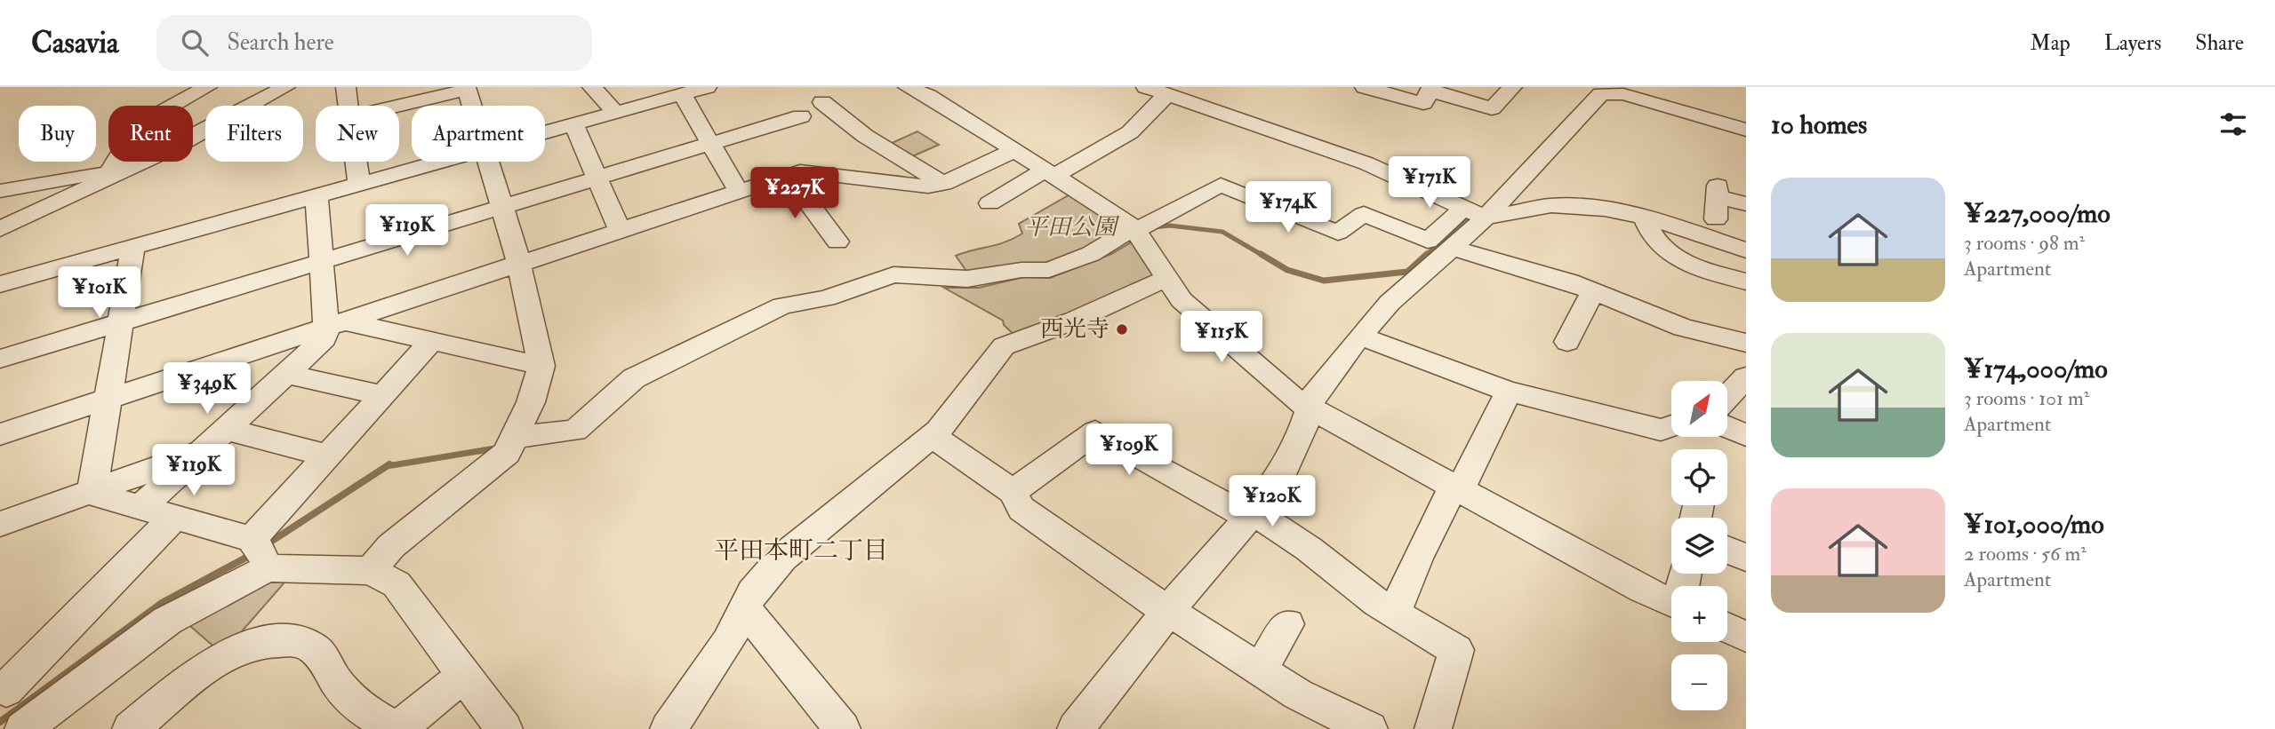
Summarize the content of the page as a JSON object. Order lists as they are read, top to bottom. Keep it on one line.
{"districts":["平田本町二丁目"],"parks":["平田公園"],"places":["西光寺"],"north":"top right","page":{"header":"Casavia","search":"Search here","nav":["Map","Layers","Share"],"heading":"10 homes","chip":["Buy","Rent","Filters","New","Apartment"],"price":["¥171K","¥227K","¥174K","¥119K","¥101K","¥115K","¥349K","¥109K","¥119K","¥120K"],"list":[{"name":"¥227,000/mo","note":"3 rooms · 98 m² · Apartment"},{"name":"¥174,000/mo","note":"3 rooms · 101 m² · Apartment"},{"name":"¥101,000/mo","note":"2 rooms · 56 m² · Apartment"}],"map_buttons":["+","−"]}}
